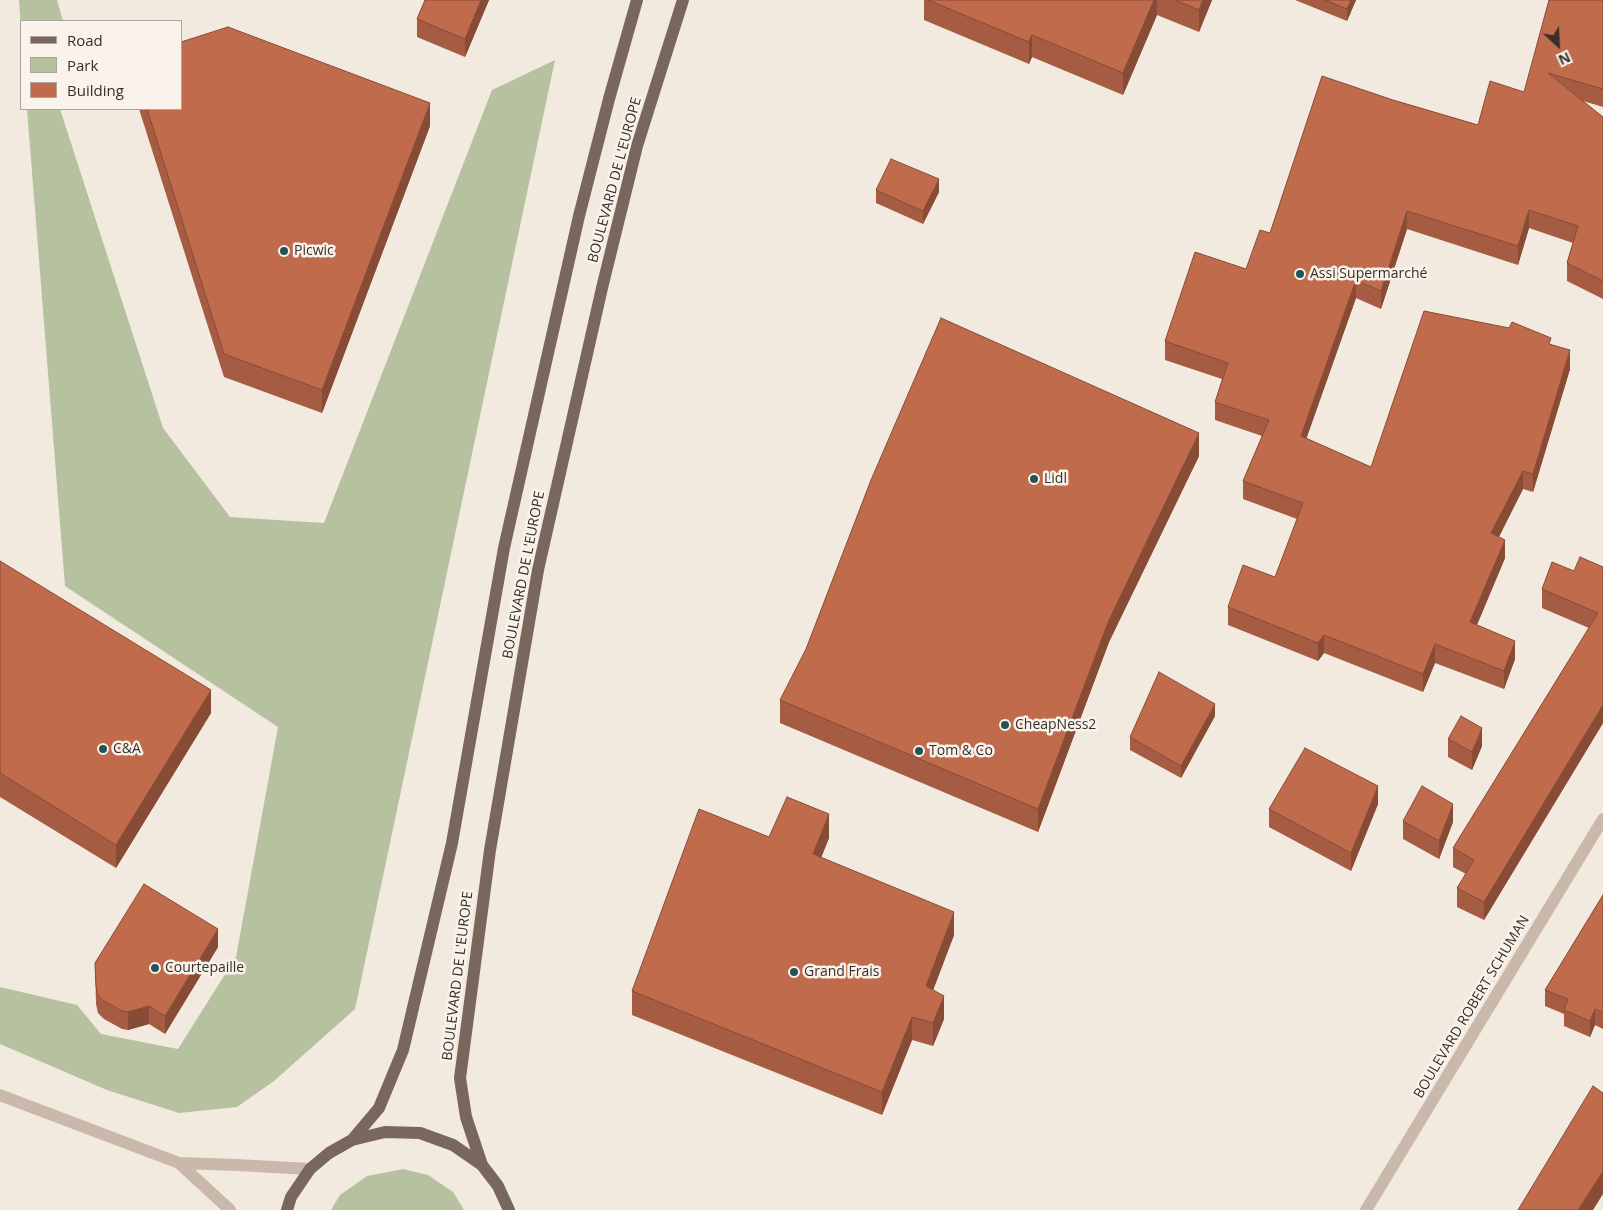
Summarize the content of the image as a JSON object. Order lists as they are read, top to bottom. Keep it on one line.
{"streets":{"main road":["BOULEVARD DE L'EUROPE"],"street":["BOULEVARD ROBERT SCHUMAN"]},"places":["Picwic","Assi Supermarché","Lidl","CheapNess2","C&A","Tom & Co","Courtepaille","Grand Frais"],"legend":["Road","Park","Building"],"north":"bottom right"}
